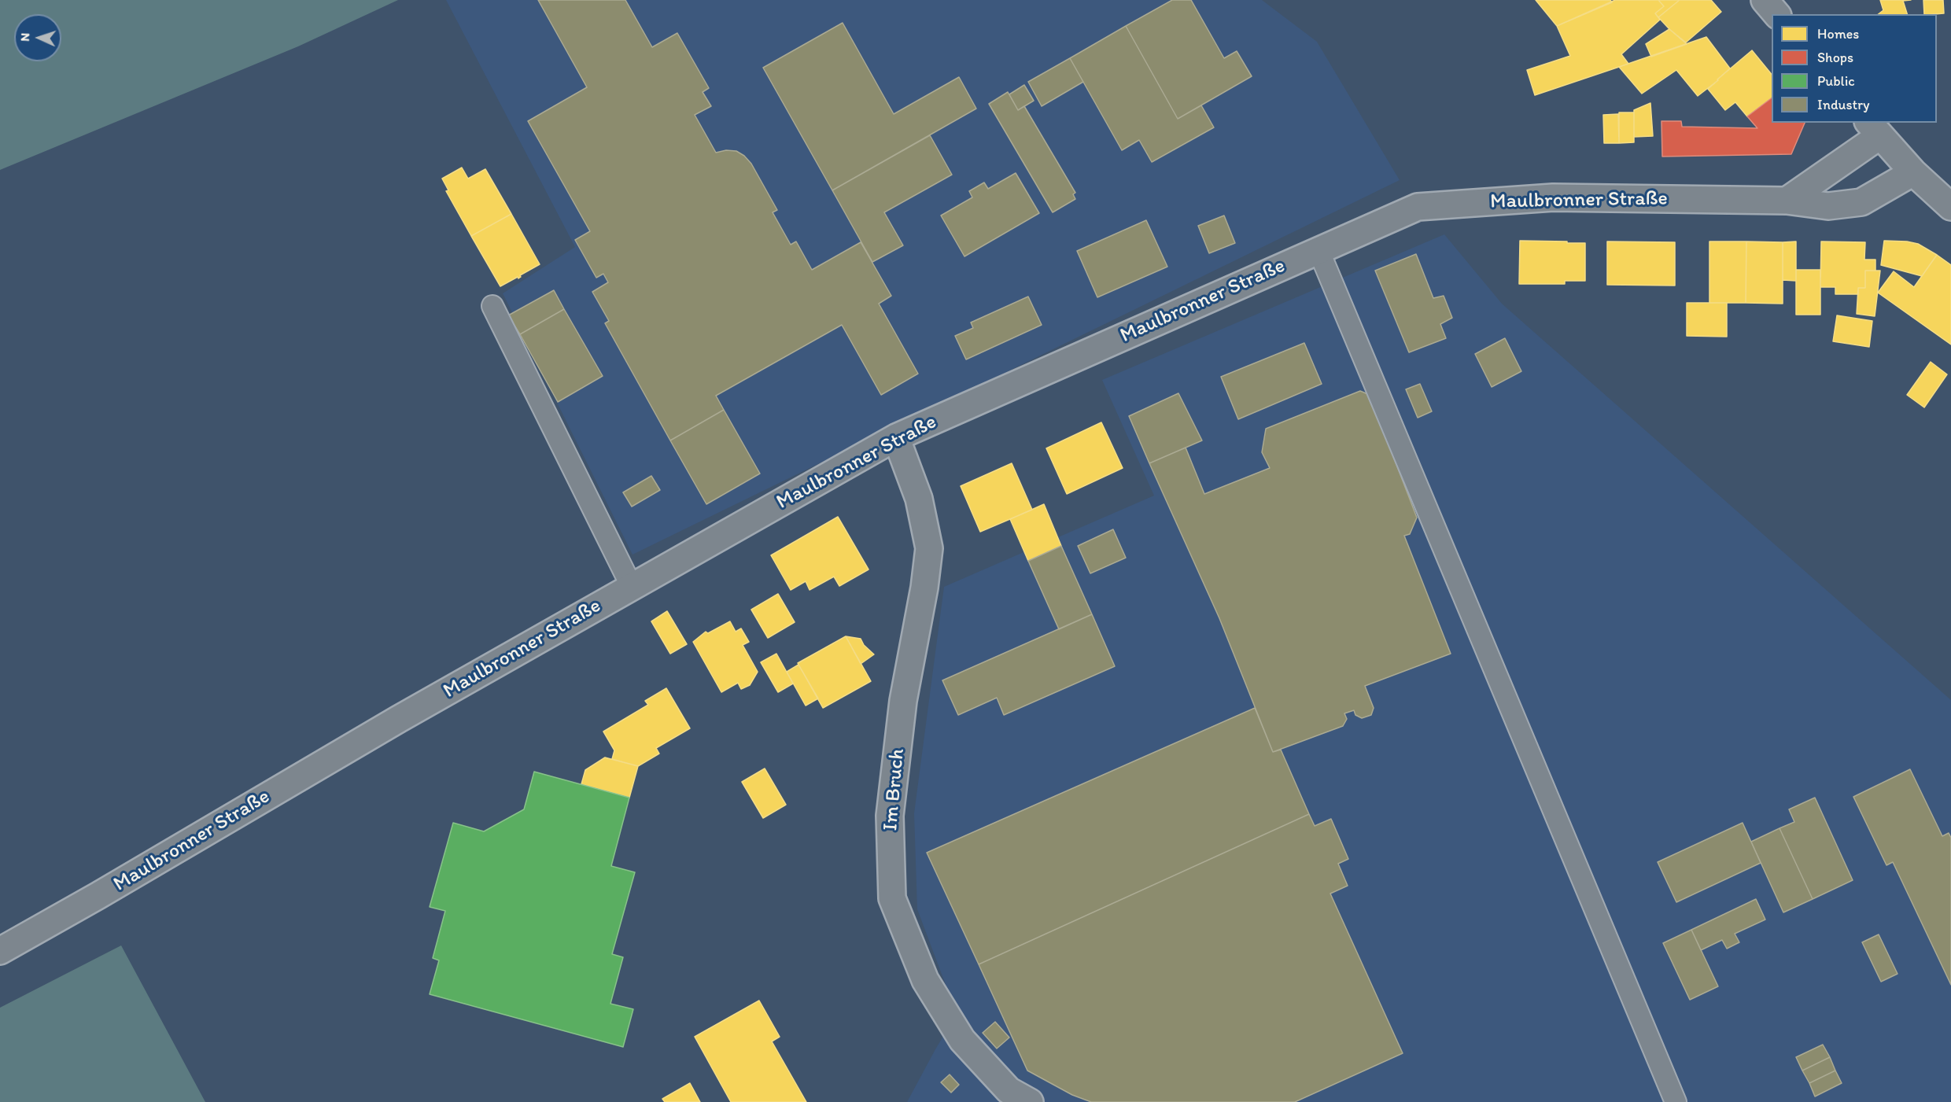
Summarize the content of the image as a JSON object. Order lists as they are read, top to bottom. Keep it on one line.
{"streets":{"street":["Maulbronner Straße","Im Bruch"]},"crossings":[["Maulbronner Straße","Im Bruch"]],"legend":["Homes","Shops","Public","Industry"],"north":"left"}
